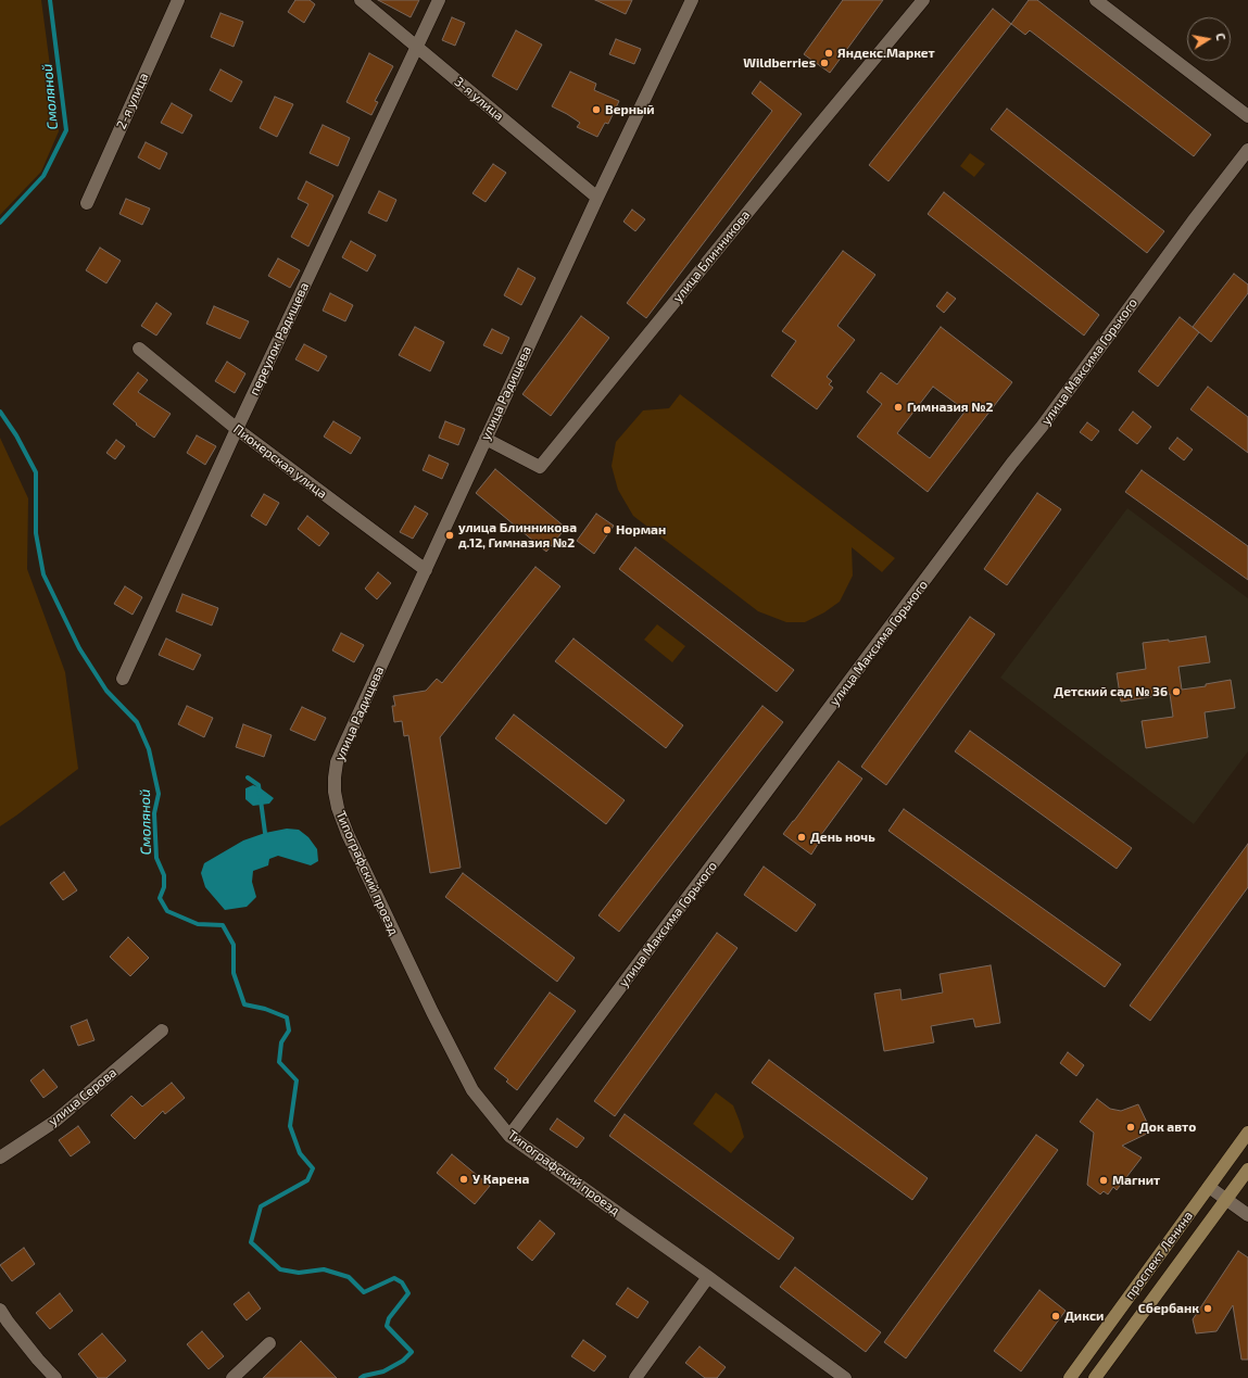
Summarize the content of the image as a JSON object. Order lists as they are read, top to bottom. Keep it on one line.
{"streets":{"main road":["проспект Ленина"],"street":["3-я улица","2-я улица","улица Блинникова","переулок Радищева","улица Максима Горького","улица Радищева","Пионерская улица","Типографский проезд","улица Серова"]},"crossings":[["3-я улица","переулок Радищева"],["3-я улица","улица Радищева"],["улица Блинникова","улица Радищева"],["переулок Радищева","Пионерская улица"],["улица Максима Горького","Типографский проезд"],["улица Радищева","Пионерская улица"],["улица Радищева","Типографский проезд"]],"water":["Смоляной"],"places":["Яндекс.Маркет","Wildberries","Верный","Гимназия №2","Норман","улица Блинникова д.12, Гимназия №2","Детский сад № 36","День ночь","Док авто","У Карена","Магнит","Сбербанк","Дикси"],"north":"right"}
